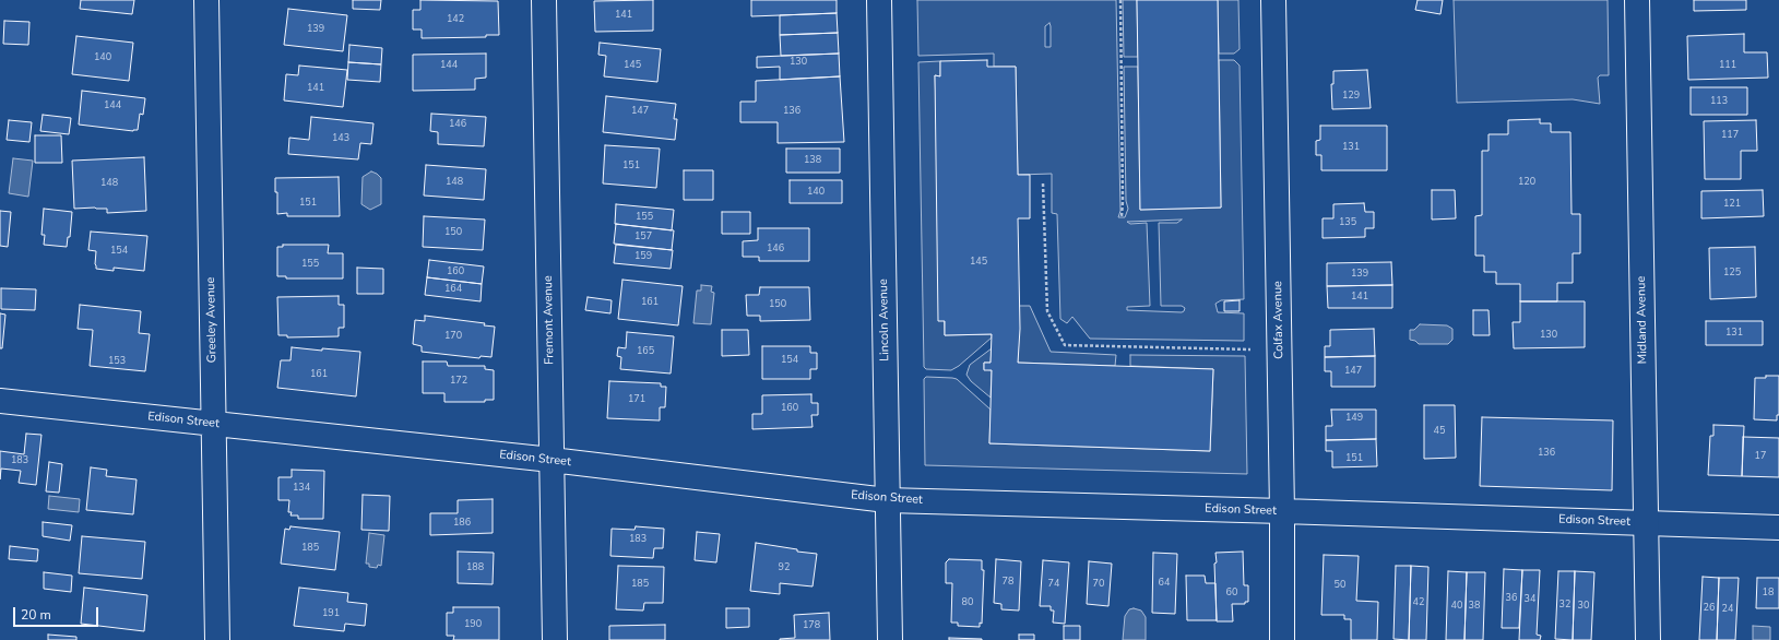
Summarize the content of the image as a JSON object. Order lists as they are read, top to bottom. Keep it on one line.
{"streets":{"street":["Greeley Avenue","Fremont Avenue","Lincoln Avenue","Colfax Avenue","Midland Avenue","Edison Street"]},"crossings":[["Greeley Avenue","Edison Street"],["Fremont Avenue","Edison Street"],["Lincoln Avenue","Edison Street"],["Colfax Avenue","Edison Street"],["Midland Avenue","Edison Street"]],"house_numbers":["141","142","139","140","130","144","145","111","141","129","113","144","147","136","146","117","143","131","138","151","148","120","148","140","151","121","155","135","150","157","146","154","159","145","155","160","125","139","164","141","161","150","131","130","170","165","154","153","147","161","172","171","160","149","45","136","17","151","183","134","186","183","185","188","92","78","64","185","74","70","50","60","18","36","34","80","42","32","40","38","30","26","24","191","190","178"],"scale_bar":"20 m"}
